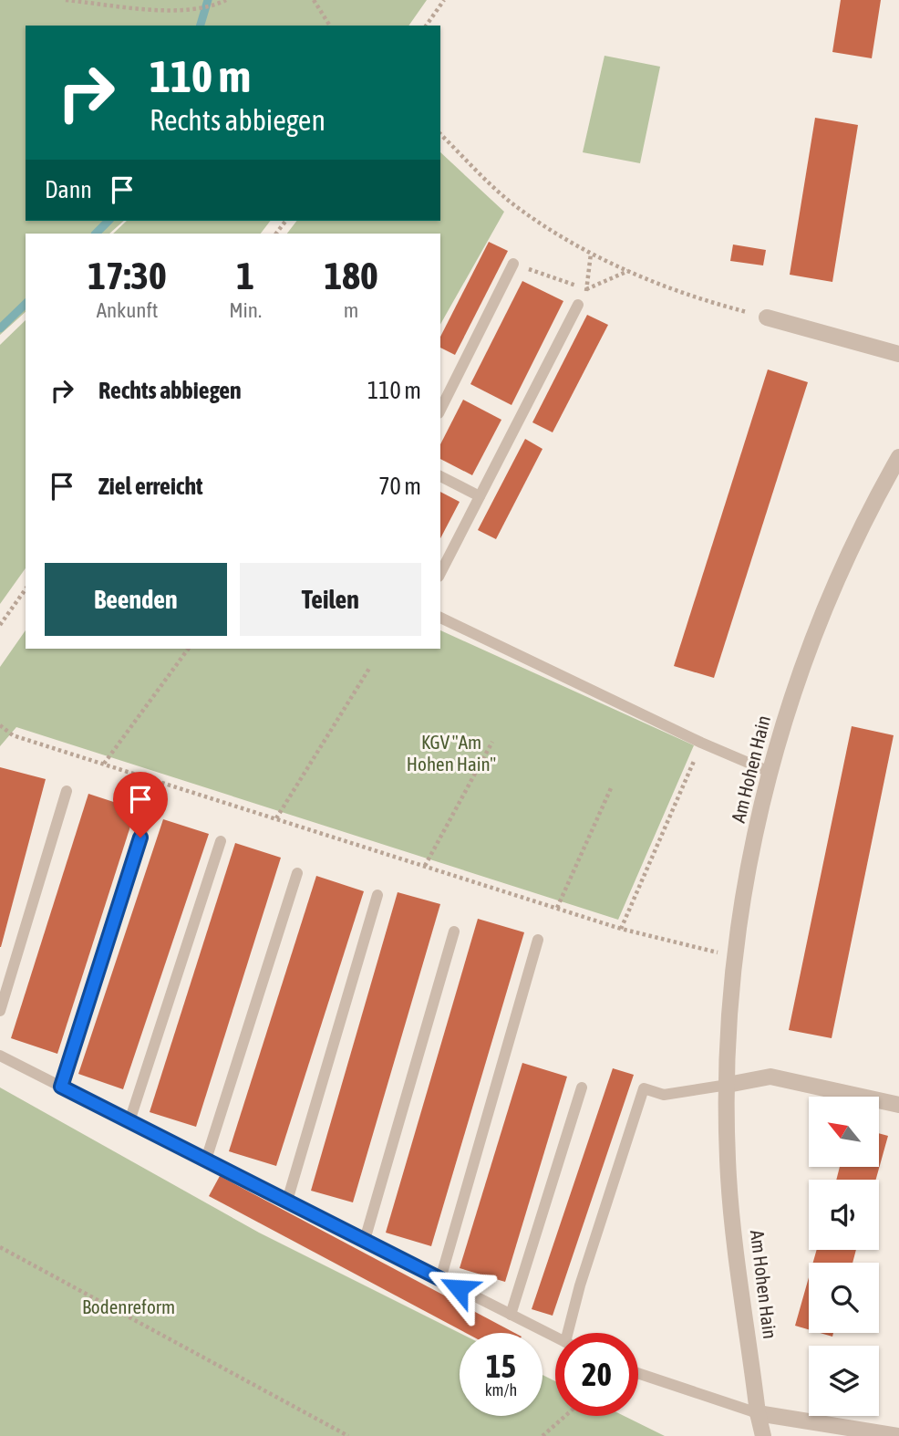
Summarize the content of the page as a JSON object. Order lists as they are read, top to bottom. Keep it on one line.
{"streets":{"street":["Am Hohen Hain"]},"parks":["KGV \"Am Hohen Hain\"","Bodenreform"],"north":"top left","page":{"turn":["110 m","Rechts abbiegen"],"then":"Dann","eta":["17:30","Ankunft","1","Min.","180","m"],"list":[{"name":"Rechts abbiegen","value":"110 m"},{"name":"Ziel erreicht","value":"70 m"}],"buttons":["Beenden","Teilen"],"speed":"15 km/h","limit":"20"}}
